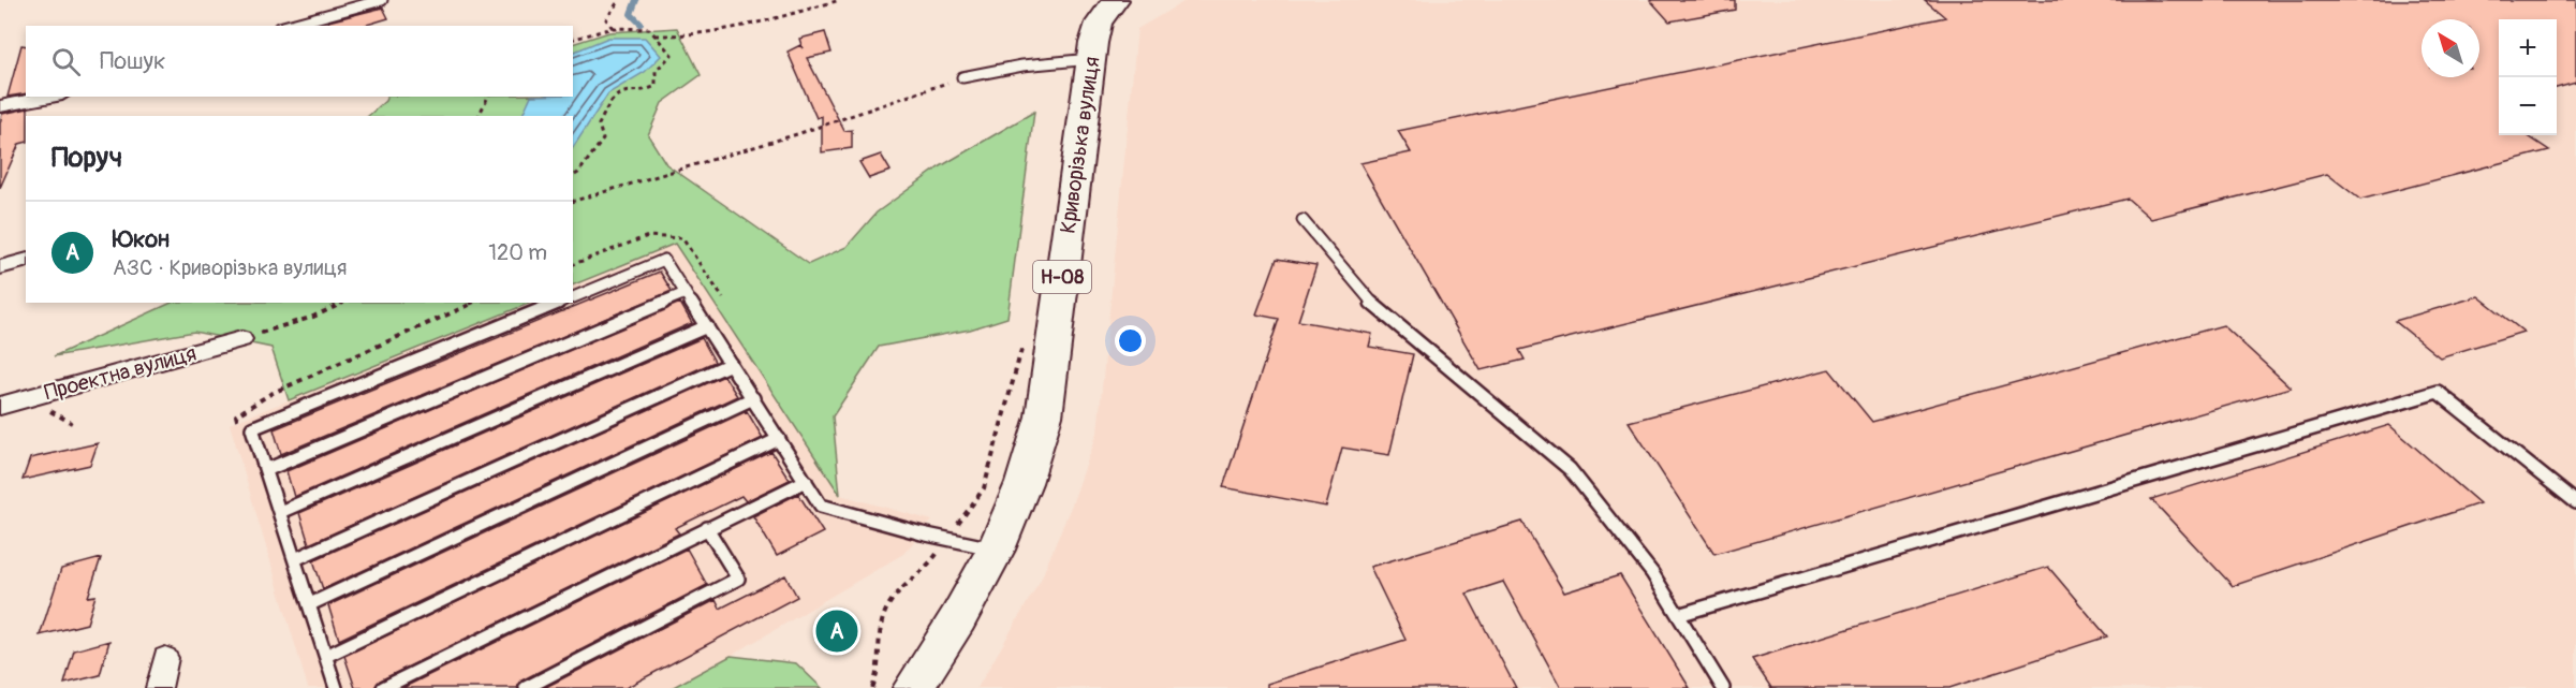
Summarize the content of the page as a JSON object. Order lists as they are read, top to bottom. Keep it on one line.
{"streets":{"main road":["Криворізька вулиця","Н-08"],"street":["Проектна вулиця"]},"north":"top left","page":{"map_buttons":["+","−"],"search":"Пошук","heading":"Поруч","list":[{"mark":"A","name":"Юкон","note":"АЗС · Криворізька вулиця","value":"120 m"}],"pins":"A"}}
